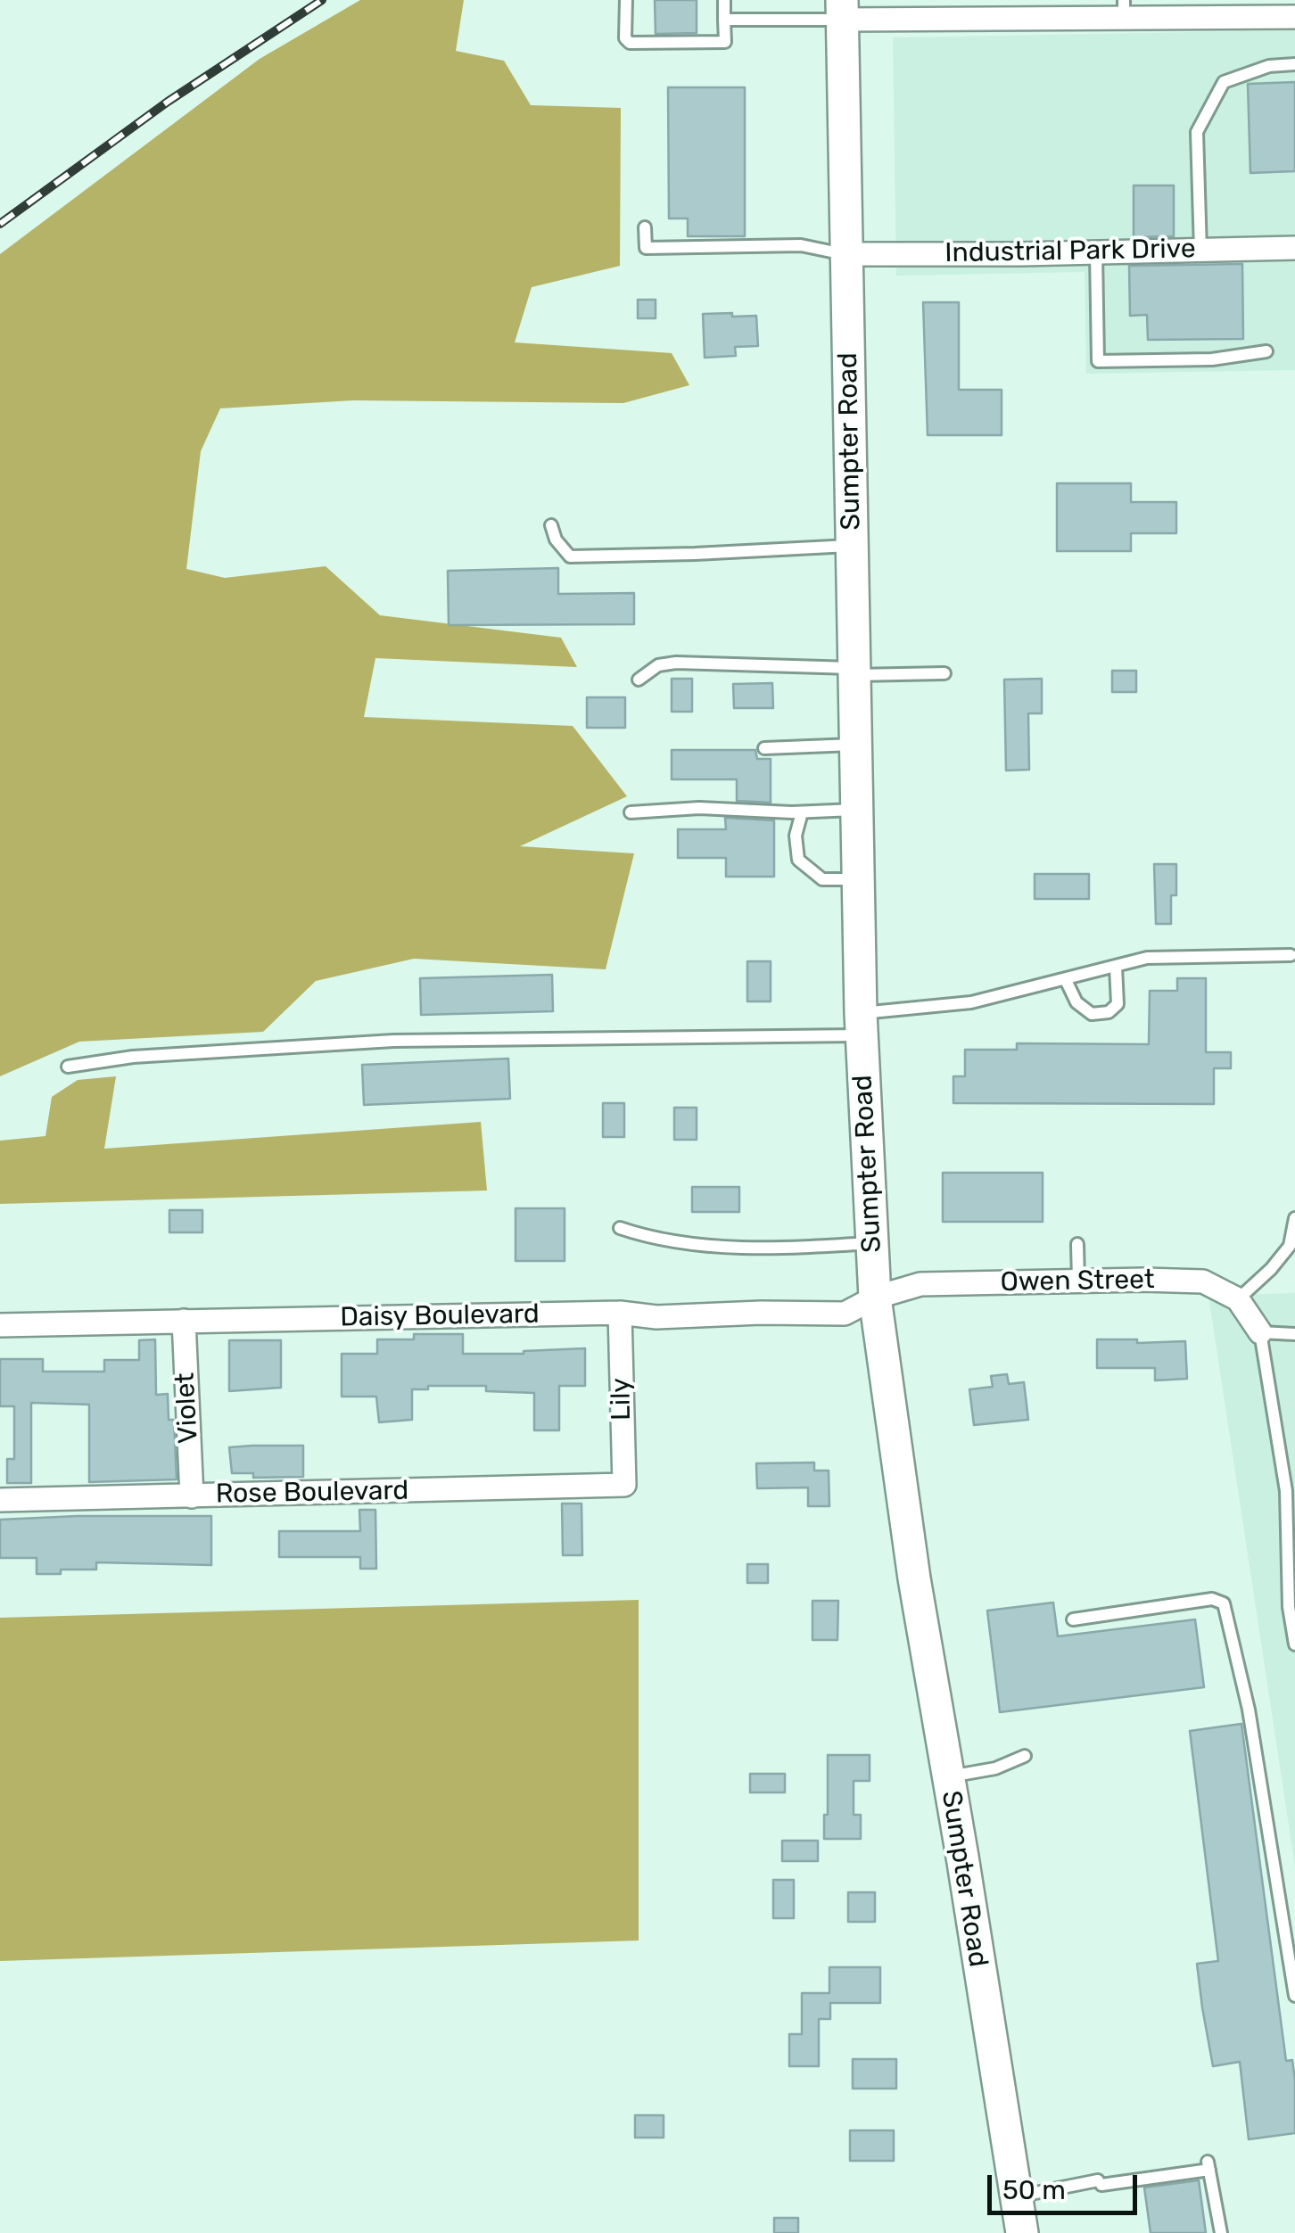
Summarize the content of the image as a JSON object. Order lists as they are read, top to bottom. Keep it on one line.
{"streets":{"street":["Industrial Park Drive","Sumpter Road","Owen Street","Daisy Boulevard","Lily","Violet","Rose Boulevard"]},"crossings":[["Industrial Park Drive","Sumpter Road"],["Sumpter Road","Owen Street"],["Sumpter Road","Daisy Boulevard"],["Owen Street","Daisy Boulevard"],["Daisy Boulevard","Lily"],["Daisy Boulevard","Violet"],["Lily","Rose Boulevard"],["Violet","Rose Boulevard"]],"scale_bar":"50 m"}
